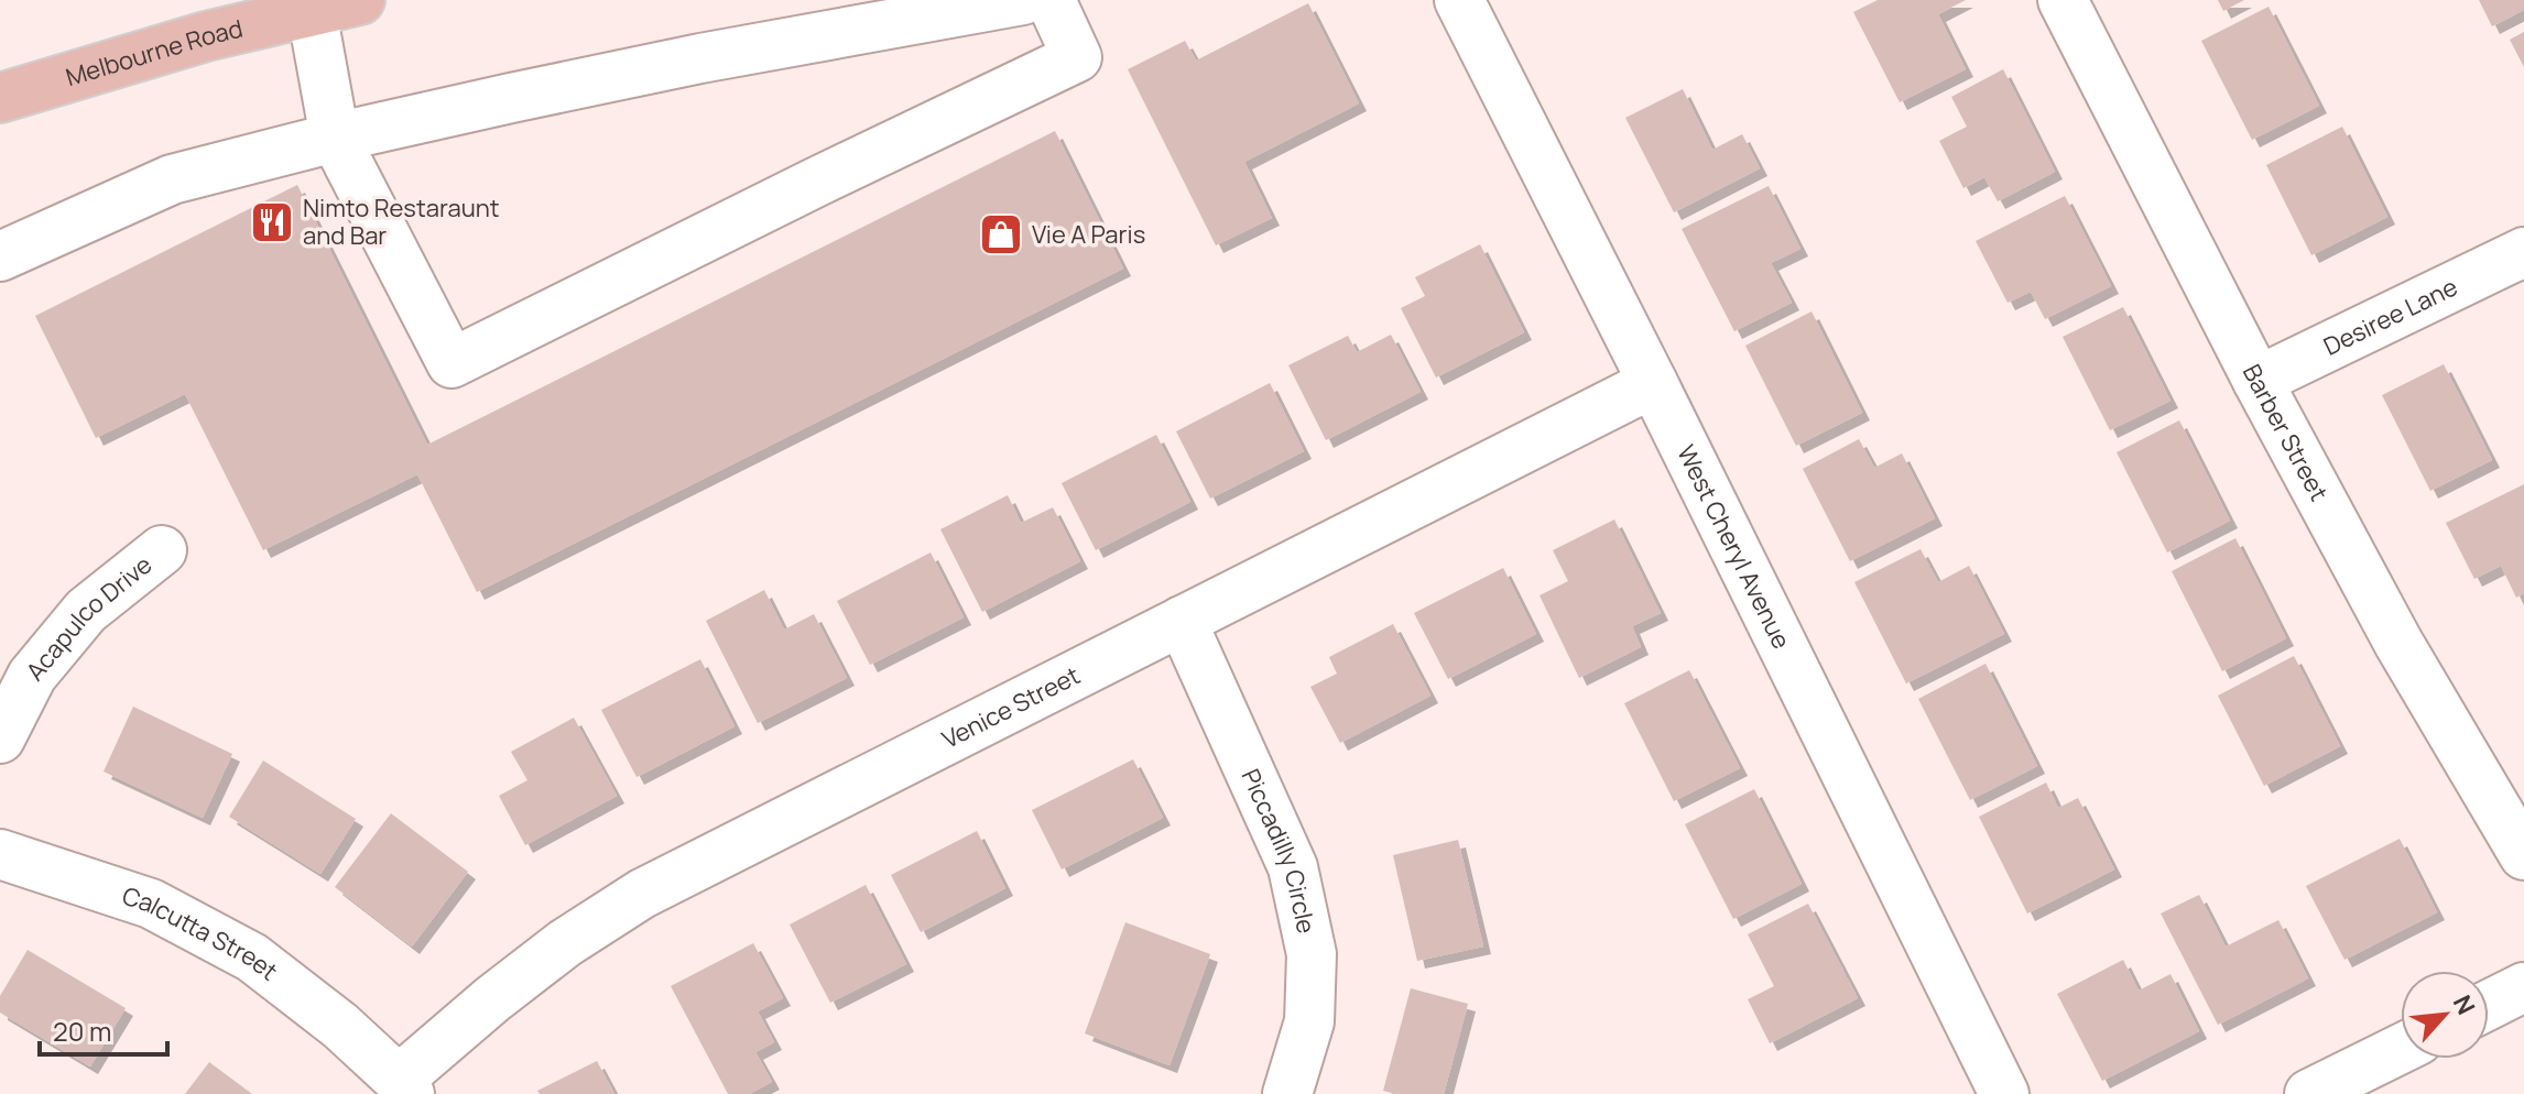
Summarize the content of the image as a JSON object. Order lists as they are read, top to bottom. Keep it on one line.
{"streets":{"main road":["Melbourne Road"],"street":["Desiree Lane","Barber Street","West Cheryl Avenue","Acapulco Drive","Venice Street","Piccadilly Circle","Calcutta Street"]},"crossings":[["Desiree Lane","Barber Street"],["West Cheryl Avenue","Venice Street"],["Venice Street","Piccadilly Circle"],["Venice Street","Calcutta Street"]],"places":{"restaurant":["Nimto Restaraunt and Bar"],"shop":["Vie A Paris"]},"scale_bar":"20 m","north":"top right"}
